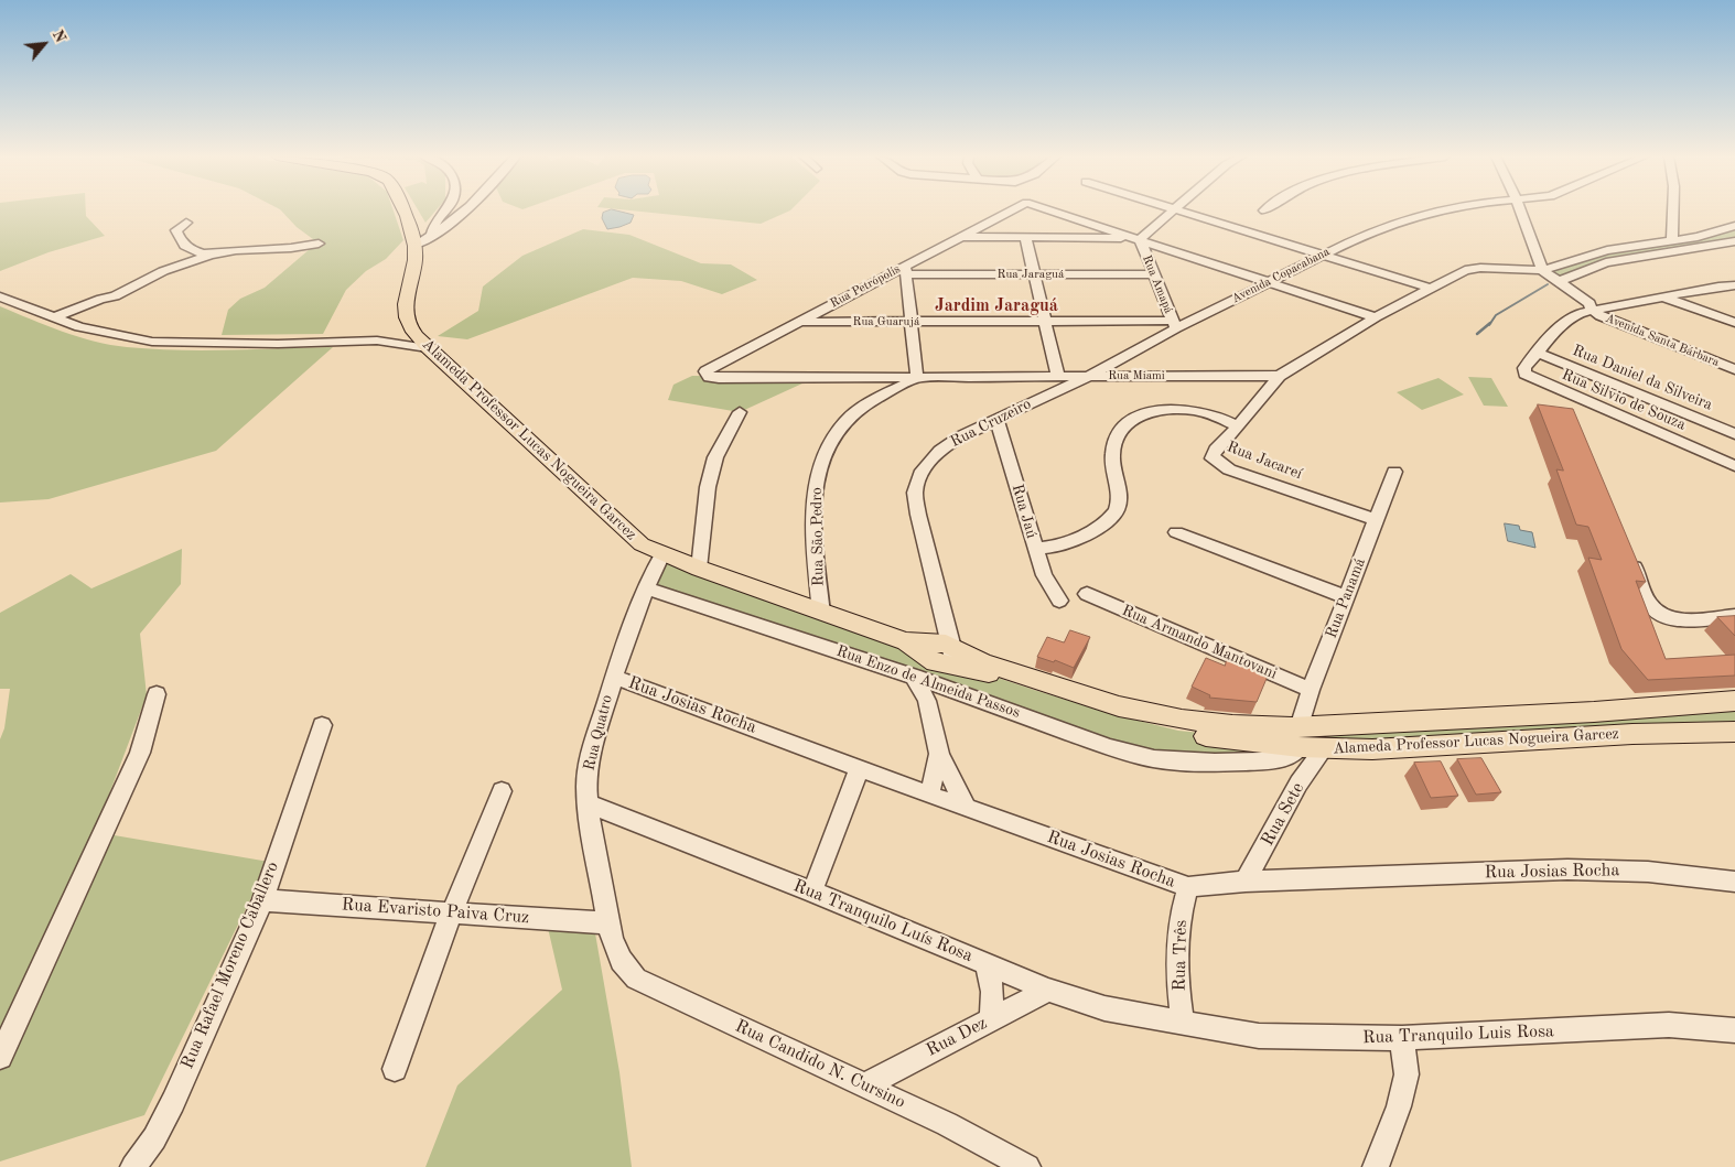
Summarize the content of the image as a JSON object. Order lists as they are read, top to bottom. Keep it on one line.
{"streets":{"main road":["Alameda Professor Lucas Nogueira Garcez"],"street":["Rua Jaraguá","Avenida Copacabana","Rua Amapá","Rua Petrópolis","Rua Guarujá","Avenida Santa Bárbara","Rua Miami","Rua Daniel da Silveira","Rua Silvio de Souza","Rua Cruzeiro","Rua Jacareí","Rua Jaú","Rua São Pedro","Rua Panamá","Rua Armando Mantovani","Rua Enzo de Almeida Passos","Rua Josias Rocha","Rua Quatro","Rua Sete","Rua Evaristo Paiva Cruz","Rua Tranquilo Luís Rosa","Rua Três","Rua Rafael Moreno Caballero","Rua Tranquilo Luis Rosa","Rua Dez","Rua Candido N. Cursino"]},"crossings":[["Rua Jaraguá","Rua Amapá"],["Rua Jaraguá","Rua Petrópolis"],["Avenida Copacabana","Rua Amapá"],["Avenida Copacabana","Rua Guarujá"],["Avenida Copacabana","Rua Miami"],["Avenida Copacabana","Rua Cruzeiro"],["Rua Amapá","Rua Petrópolis"],["Rua Amapá","Rua Guarujá"],["Rua Petrópolis","Rua Guarujá"],["Rua Petrópolis","Rua Miami"],["Rua Miami","Rua Cruzeiro"],["Rua Miami","Rua Jacareí"],["Rua Miami","Rua São Pedro"],["Rua Daniel da Silveira","Rua Silvio de Souza"],["Rua Cruzeiro","Alameda Professor Lucas Nogueira Garcez"],["Rua Cruzeiro","Rua Jaú"],["Alameda Professor Lucas Nogueira Garcez","Rua São Pedro"],["Alameda Professor Lucas Nogueira Garcez","Rua Panamá"],["Alameda Professor Lucas Nogueira Garcez","Rua Enzo de Almeida Passos"],["Alameda Professor Lucas Nogueira Garcez","Rua Quatro"],["Alameda Professor Lucas Nogueira Garcez","Rua Sete"],["Rua Jacareí","Rua Panamá"],["Rua Panamá","Rua Armando Mantovani"],["Rua Panamá","Rua Enzo de Almeida Passos"],["Rua Enzo de Almeida Passos","Rua Quatro"],["Rua Josias Rocha","Rua Quatro"],["Rua Josias Rocha","Rua Sete"],["Rua Josias Rocha","Rua Três"],["Rua Quatro","Rua Evaristo Paiva Cruz"],["Rua Quatro","Rua Tranquilo Luís Rosa"],["Rua Quatro","Rua Candido N. Cursino"],["Rua Evaristo Paiva Cruz","Rua Rafael Moreno Caballero"],["Rua Tranquilo Luís Rosa","Rua Três"],["Rua Tranquilo Luís Rosa","Rua Tranquilo Luis Rosa"],["Rua Tranquilo Luís Rosa","Rua Dez"],["Rua Três","Rua Tranquilo Luis Rosa"],["Rua Dez","Rua Candido N. Cursino"]],"districts":["Jardim Jaraguá"],"north":"top right"}
